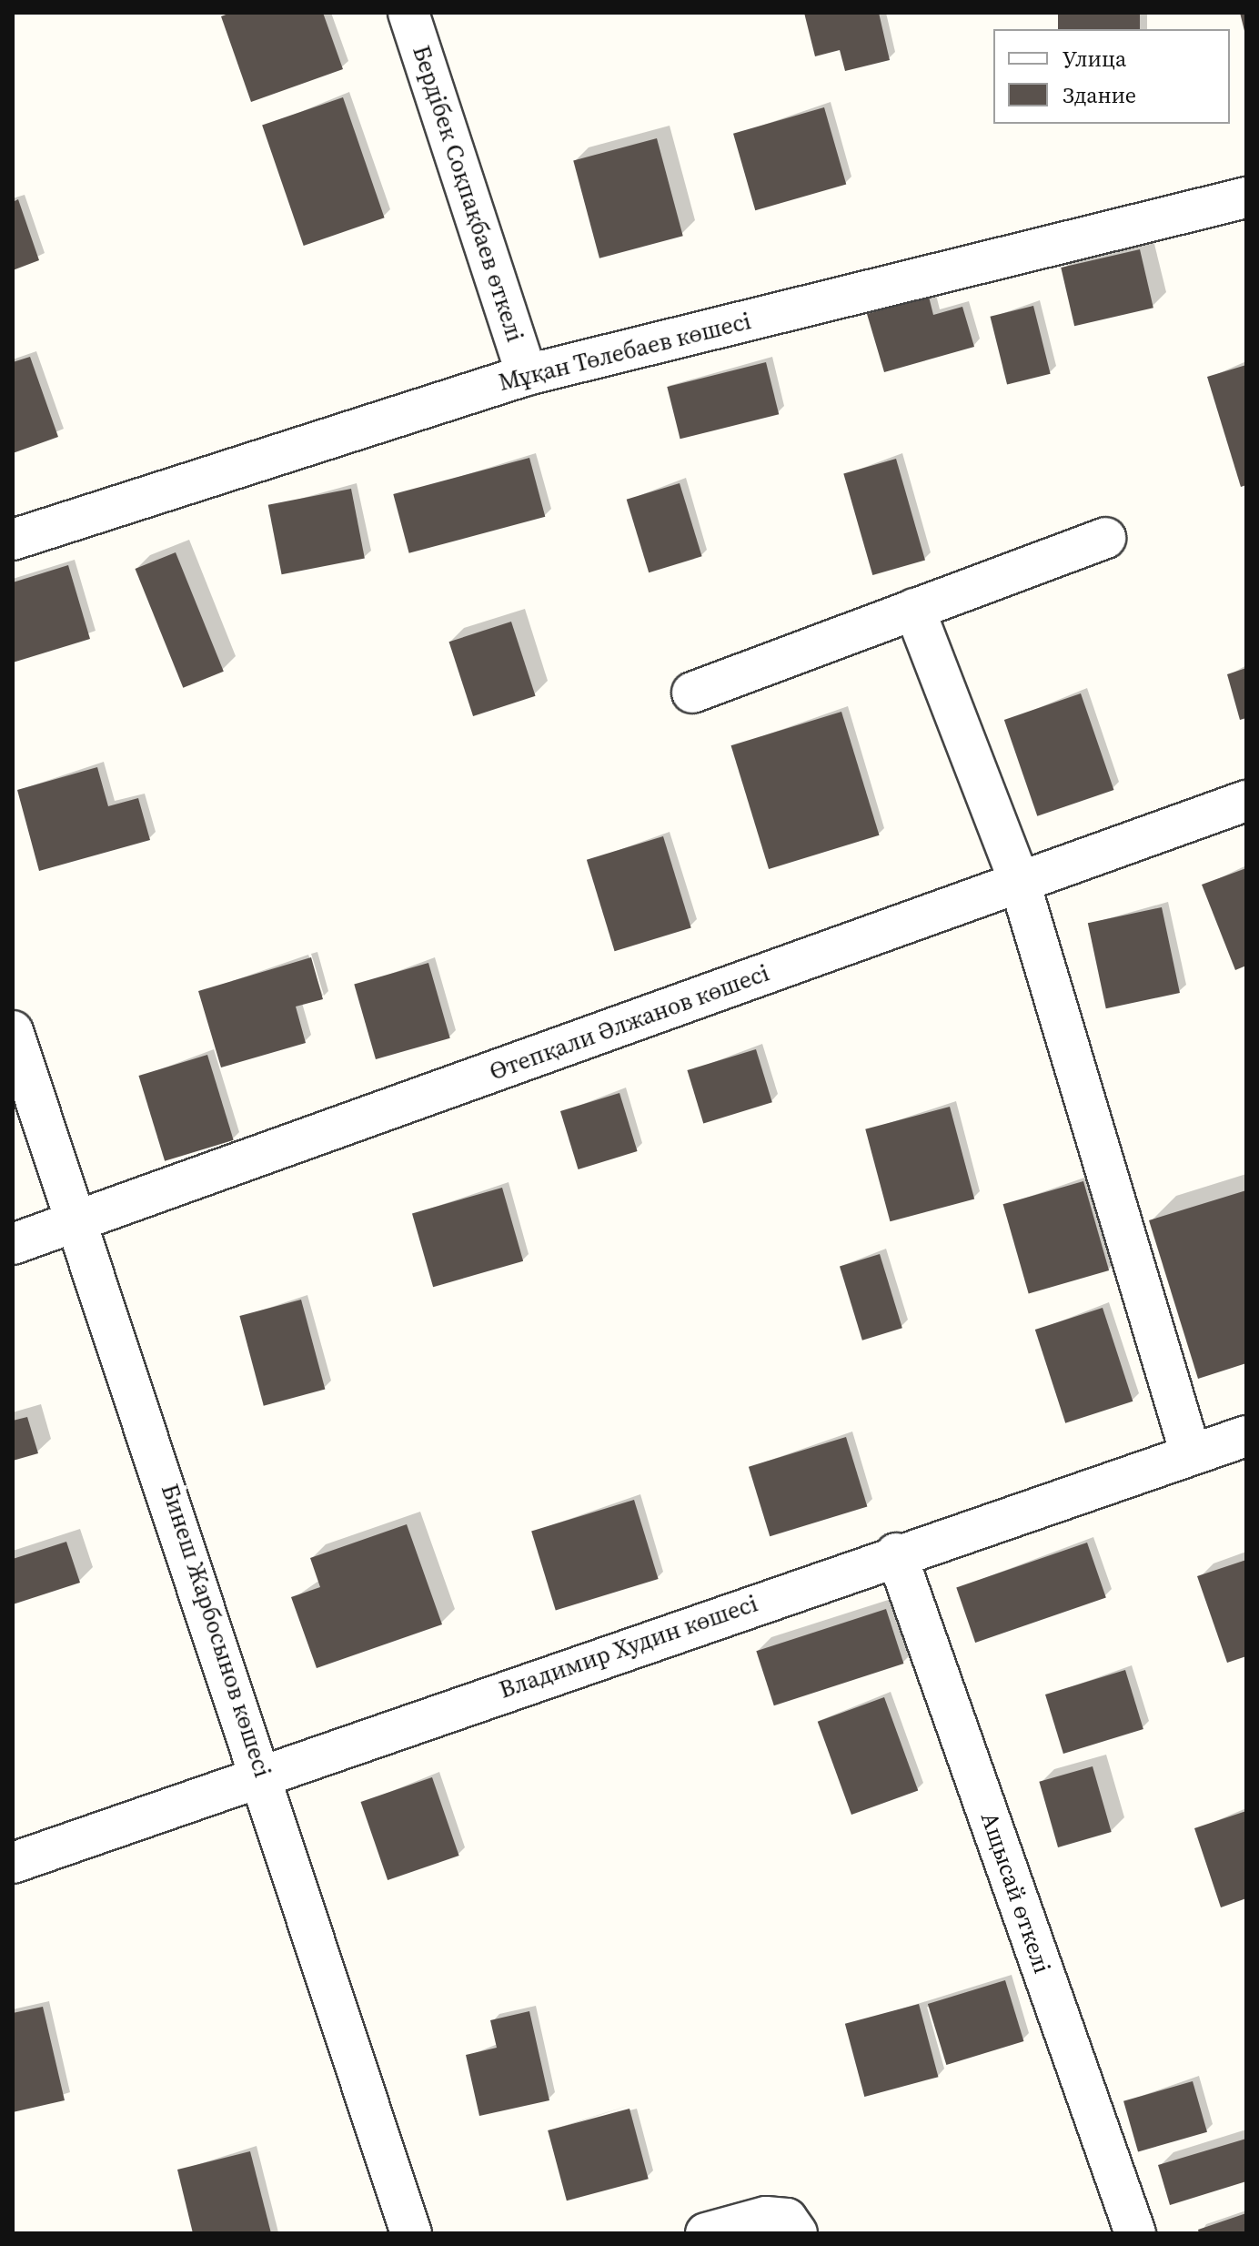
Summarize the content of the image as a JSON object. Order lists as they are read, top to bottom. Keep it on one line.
{"streets":{"street":["Бердібек Соқпақбаев өткелі","Мұқан Төлебаев көшесі","Өтепқали Әлжанов көшесі","Бинеш Жарбосынов көшесі","Владимир Худин көшесі","Ащысай өткелі"]},"crossings":[["Бердібек Соқпақбаев өткелі","Мұқан Төлебаев көшесі"],["Өтепқали Әлжанов көшесі","Бинеш Жарбосынов көшесі"],["Бинеш Жарбосынов көшесі","Владимир Худин көшесі"],["Владимир Худин көшесі","Ащысай өткелі"]],"legend":["Улица","Здание"]}
